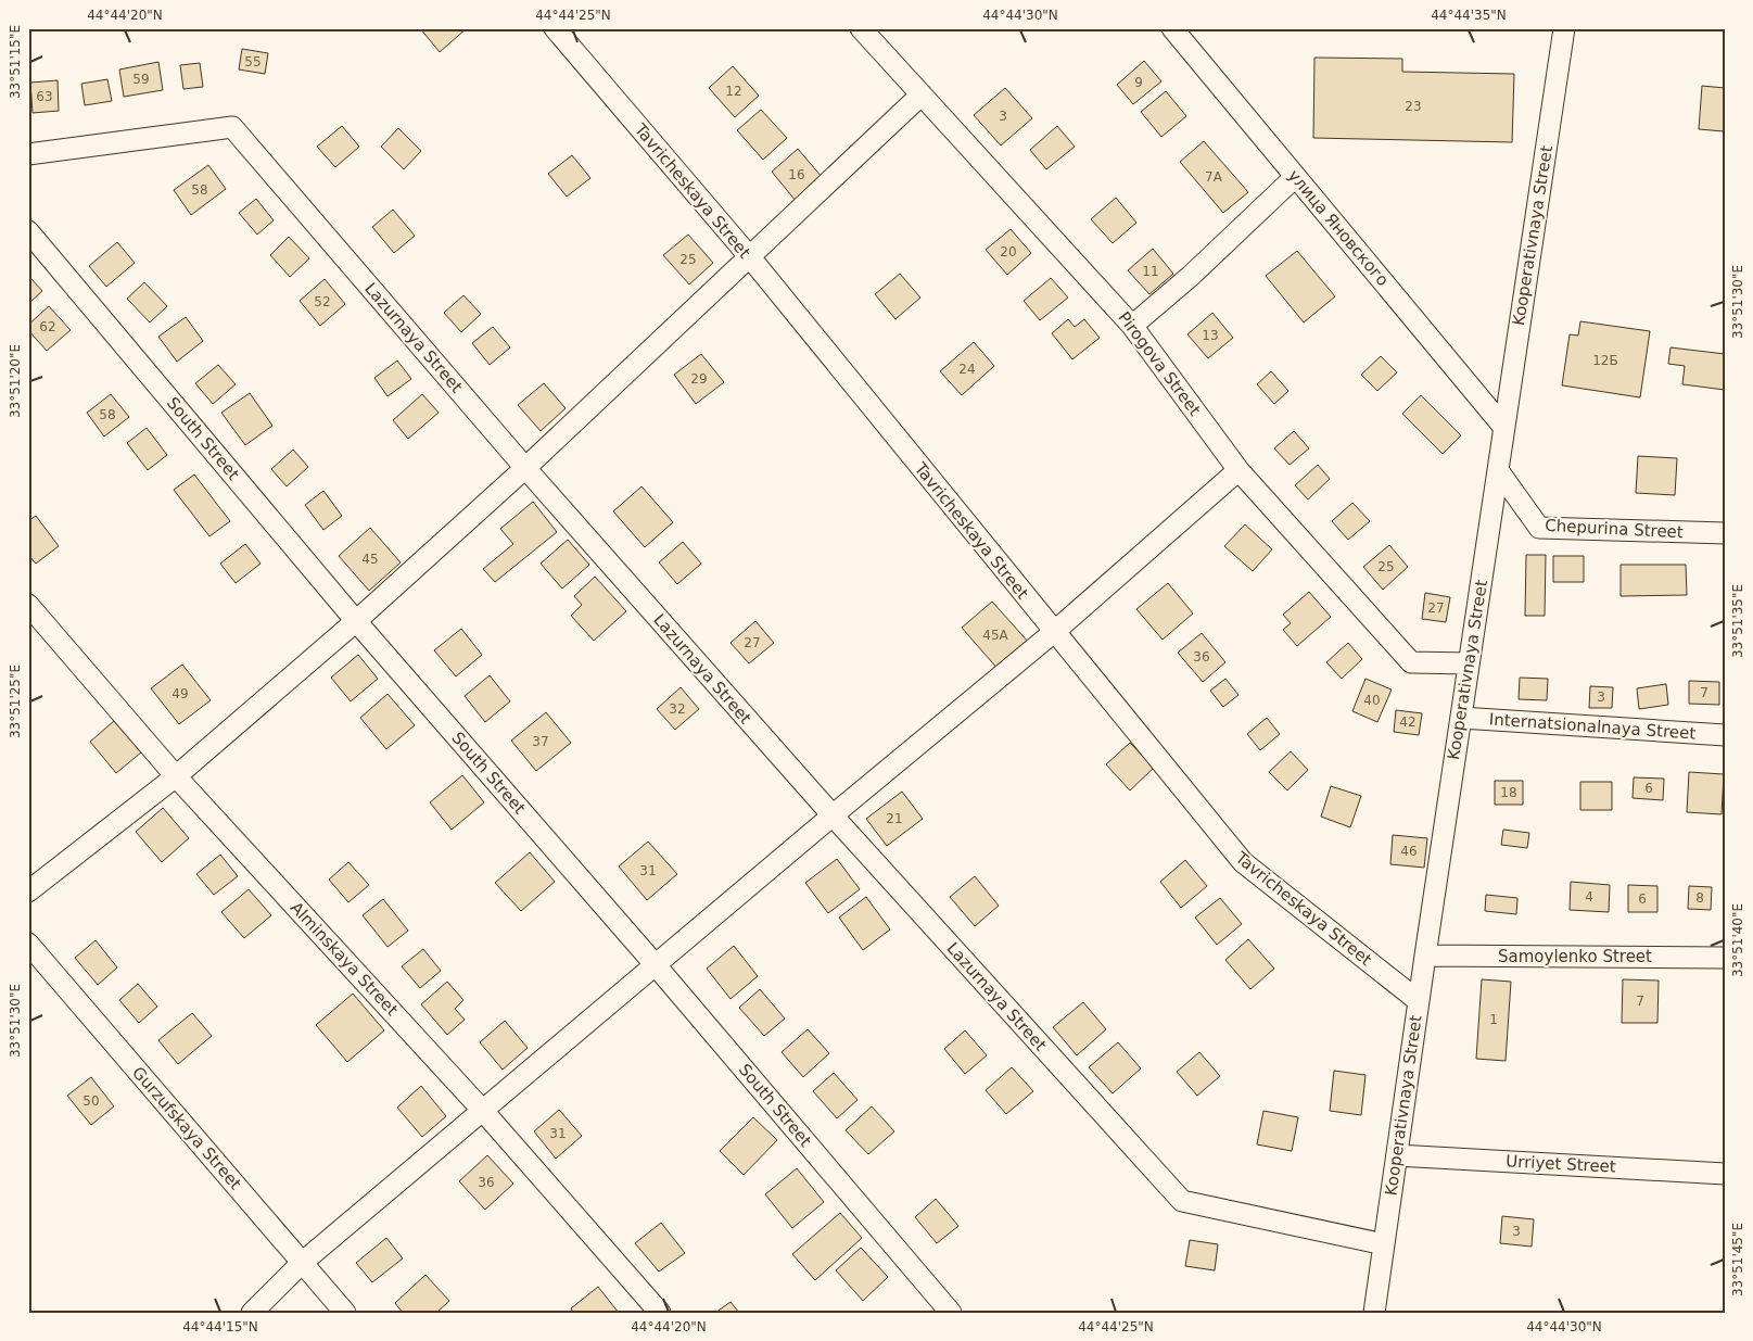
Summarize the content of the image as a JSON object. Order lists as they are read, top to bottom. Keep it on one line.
{"streets":{"street":["Tavricheskaya Street","улица Яновского","Kooperativnaya Street","Lazurnaya Street","Pirogova Street","South Street","Chepurina Street","Internatsionalnaya Street","Samoylenko Street","Alminskaya Street","Gurzufskaya Street","Urriyet Street"]},"crossings":[["Tavricheskaya Street","Kooperativnaya Street"],["улица Яновского","Kooperativnaya Street"],["Kooperativnaya Street","Lazurnaya Street"],["Kooperativnaya Street","Pirogova Street"],["Kooperativnaya Street","Chepurina Street"],["Kooperativnaya Street","Internatsionalnaya Street"],["Kooperativnaya Street","Samoylenko Street"],["Kooperativnaya Street","Urriyet Street"]],"house_numbers":["55","59","9","12","63","23","3","16","7А","58","20","25","11","52","62","13","12Б","24","29","58","45","25","27","45А","27","36","7","49","3","40","32","42","37","6","18","21","46","31","4","8","6","7","1","50","31","36","3"],"coordinates":["44°44'20\"N","44°44'25\"N","44°44'30\"N","44°44'35\"N","33°51'15\"E","33°51'30\"E","33°51'20\"E","33°51'35\"E","33°51'25\"E","33°51'40\"E","33°51'45\"E","44°44'15\"N"]}
